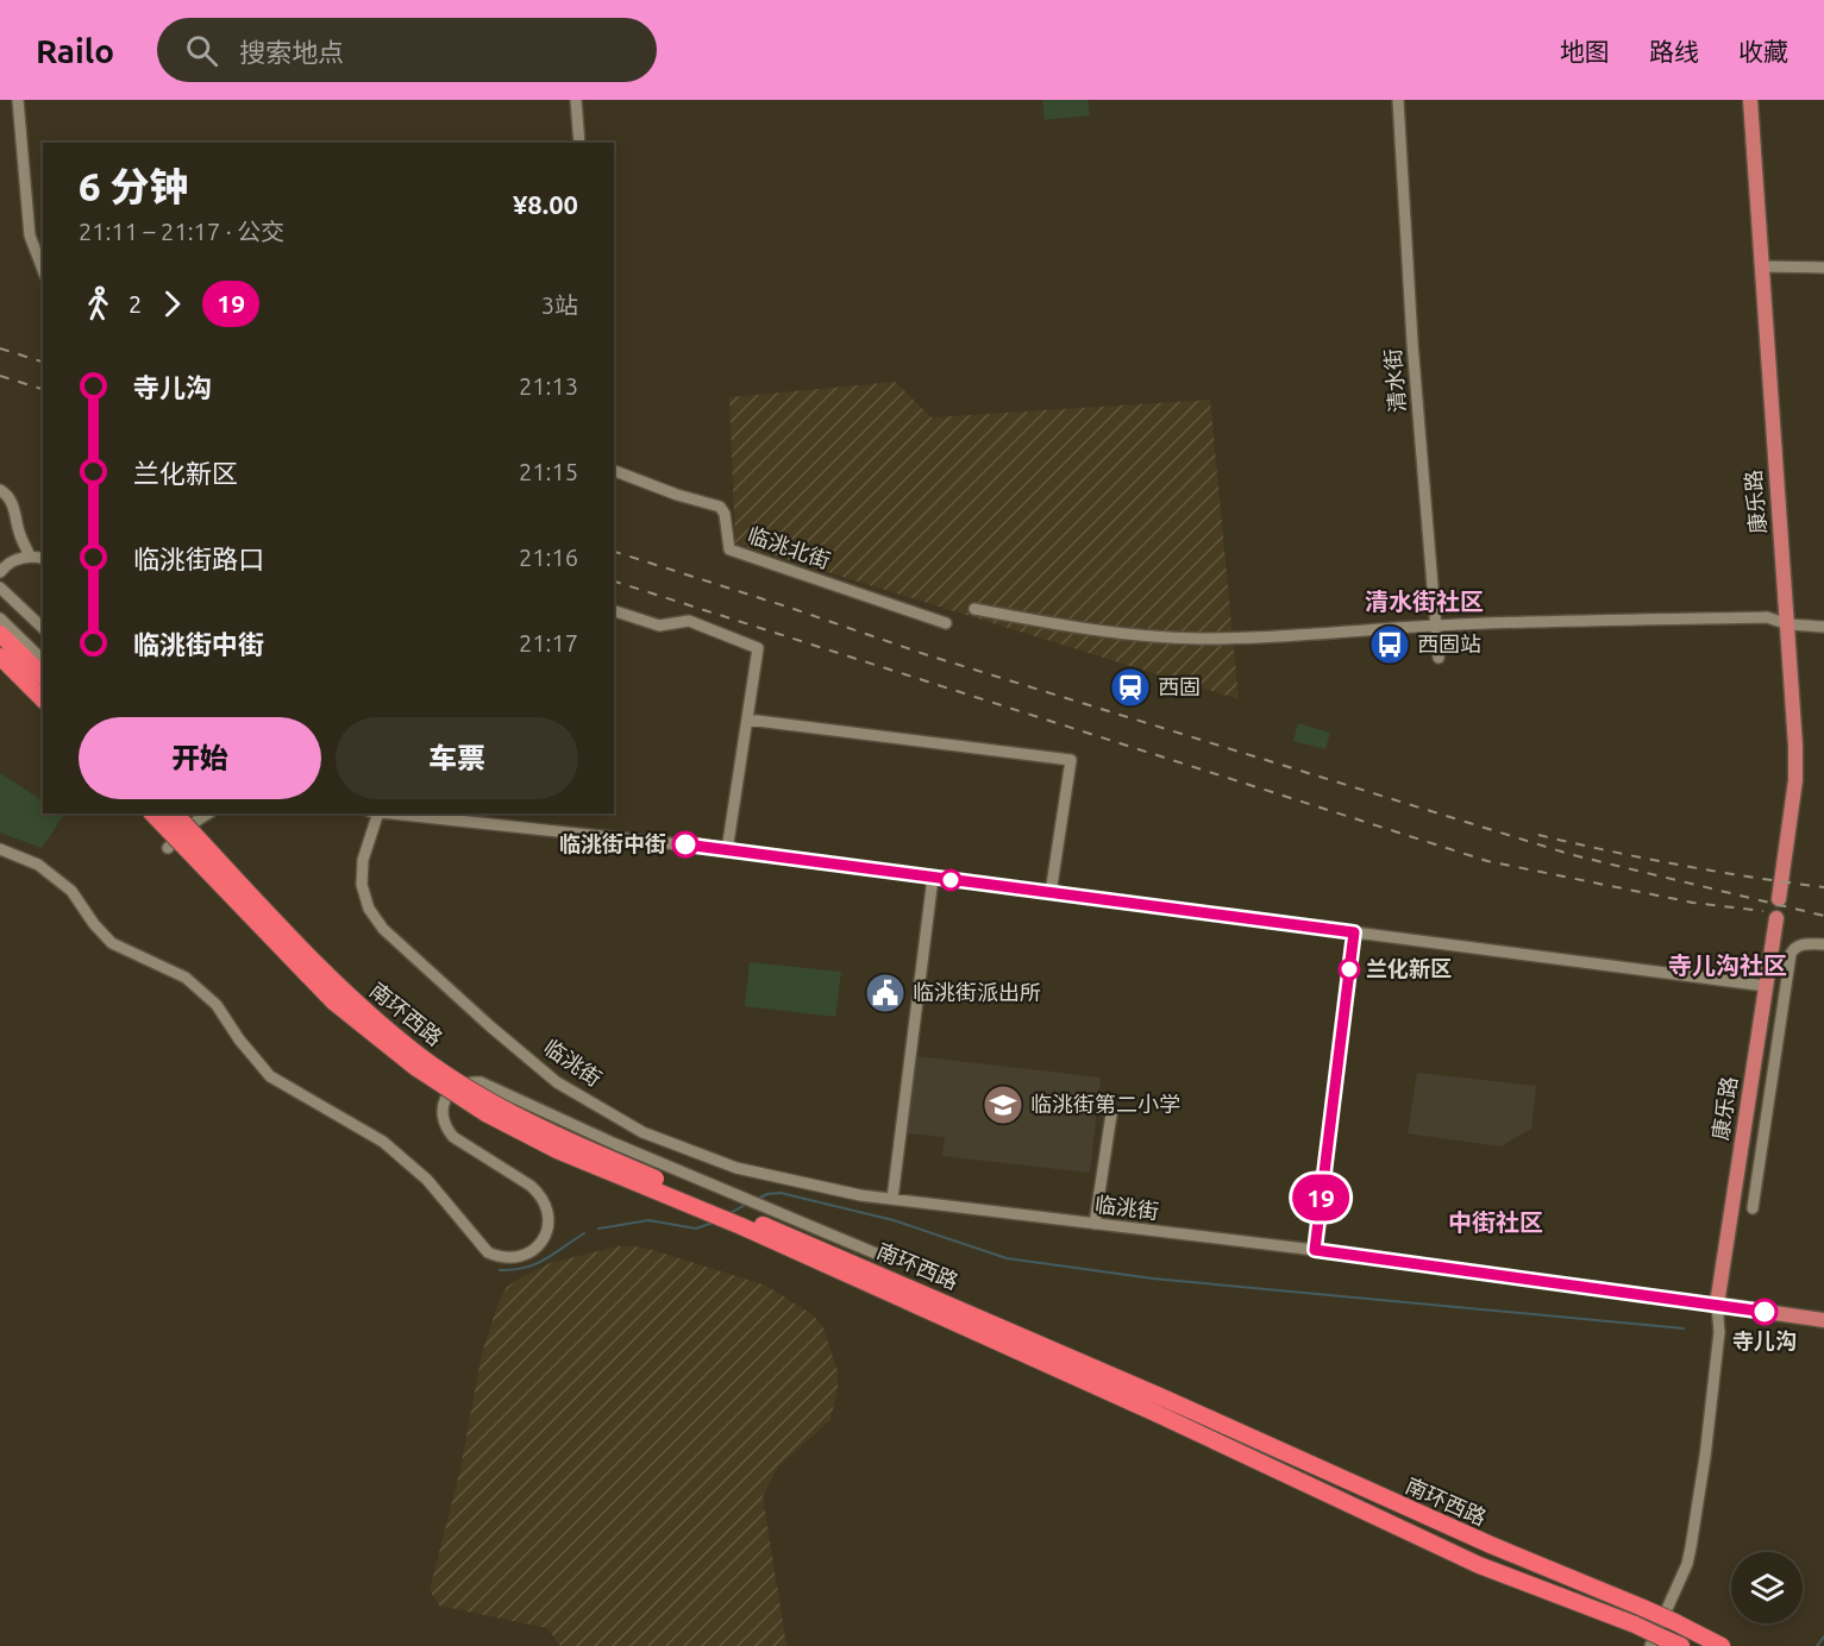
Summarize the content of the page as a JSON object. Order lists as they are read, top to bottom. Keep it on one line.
{"streets":{"highway":["南环西路"],"main road":["康乐路"],"street":["清水街","临洮北街","临洮街"]},"crossings":[["康乐路","临洮街"]],"districts":["清水街社区","寺儿沟社区","中街社区"],"places":{"bus stop":["西固站"],"station":["西固"],"other":["临洮街中街","兰化新区","寺儿沟"],"public building":["临洮街派出所"],"school or university":["临洮街第二小学"]},"lines":["bus line 19"],"page":{"header":"Railo","search":"搜索地点","nav":["地图","路线","收藏"],"on_map":"19","heading":["6 分钟","21:11 – 21:17 · 公交","¥8.00"],"legs":["2","19","3站"],"list":[{"name":"寺儿沟","value":"21:13"},{"name":"兰化新区","value":"21:15"},{"name":"临洮街路口","value":"21:16"},{"name":"临洮街中街","value":"21:17"}],"buttons":["开始","车票"]}}
